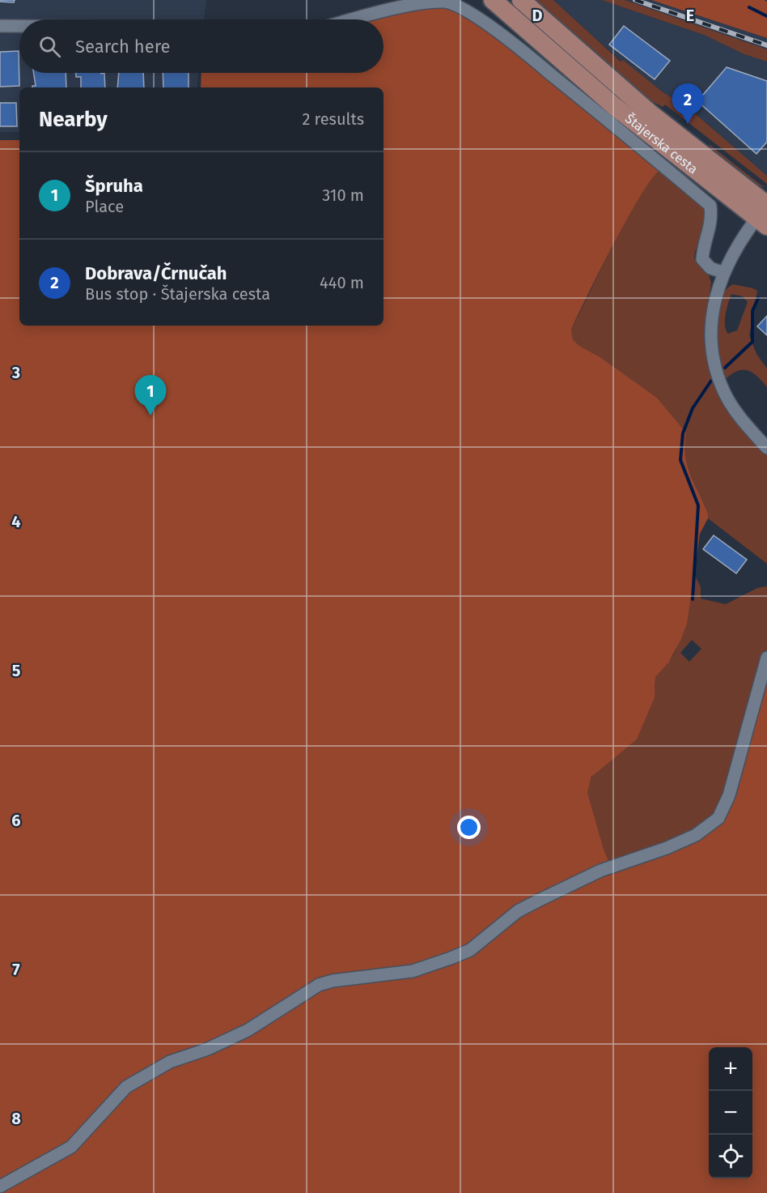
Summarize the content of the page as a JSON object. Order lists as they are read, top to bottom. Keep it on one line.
{"streets":{"main road":["Štajerska cesta"]},"page":{"search":"Search here","pins":["2","1"],"heading":["Nearby","2 results"],"list":[{"mark":"1","name":"Špruha","note":"Place","value":"310 m"},{"mark":"2","name":"Dobrava/Črnučah","note":"Bus stop · Štajerska cesta","value":"440 m"}],"map_buttons":["+","−"]},"grid":{"columns":["D","E"],"rows":["3","4","5","6","7","8"]}}
